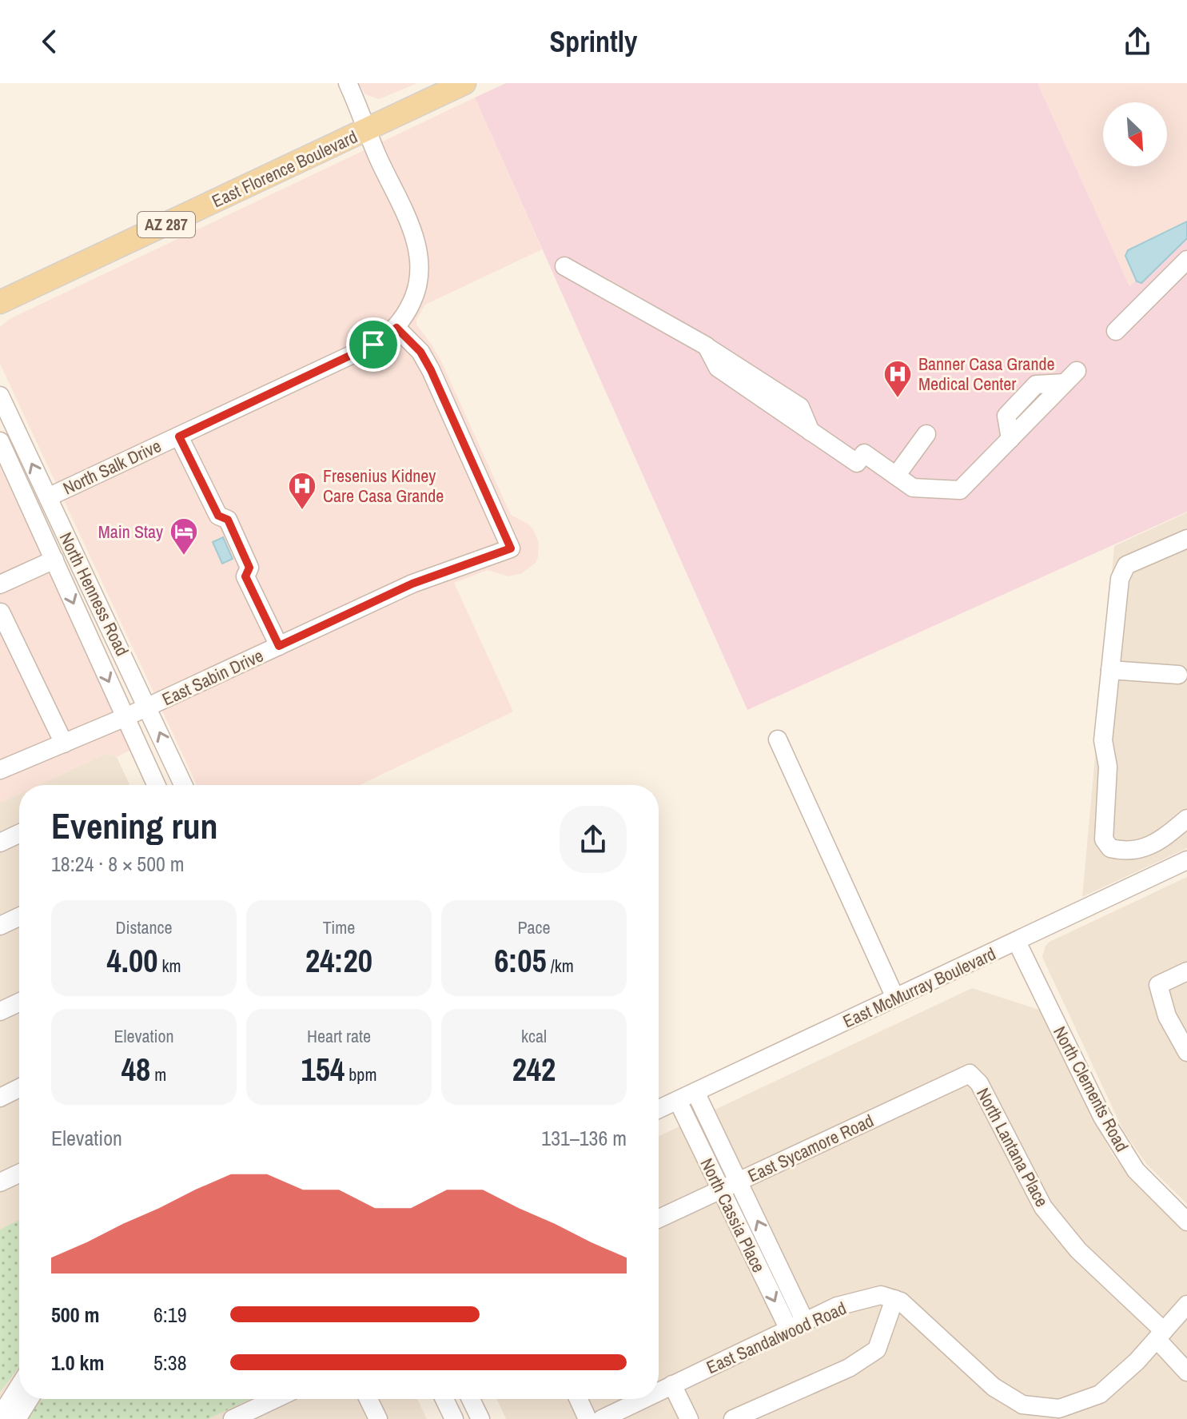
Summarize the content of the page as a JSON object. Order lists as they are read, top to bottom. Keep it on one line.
{"streets":{"main road":["East Florence Boulevard","AZ 287"],"street":["North Salk Drive","North Henness Road","East Sabin Drive","East McMurray Boulevard","North Clements Road","North Lantana Place","East Sycamore Road","North Cassia Place","East Sandalwood Road"]},"crossings":[["East Florence Boulevard","North Salk Drive"],["North Salk Drive","North Henness Road"],["North Salk Drive","East Sabin Drive"],["North Henness Road","East Sabin Drive"],["East McMurray Boulevard","North Clements Road"],["East McMurray Boulevard","North Cassia Place"],["North Lantana Place","East Sycamore Road"],["East Sycamore Road","North Cassia Place"],["North Cassia Place","East Sandalwood Road"]],"places":{"hospital":["Banner Casa Grande Medical Center","Fresenius Kidney Care Casa Grande"],"hotel":["Main Stay"]},"north":"bottom right","page":{"header":"Sprintly","heading":["Evening run","18:24 · 8 × 500 m"],"stats":[["Distance","4.00 km"],["Time","24:20"],["Pace","6:05 /km"],["Elevation","48 m"],["Heart rate","154 bpm"],["kcal","242"]],"chart":["Elevation","131–136 m"],"list":[{"name":"500 m","note":"6:19"},{"name":"1.0 km","note":"5:38"}]}}
